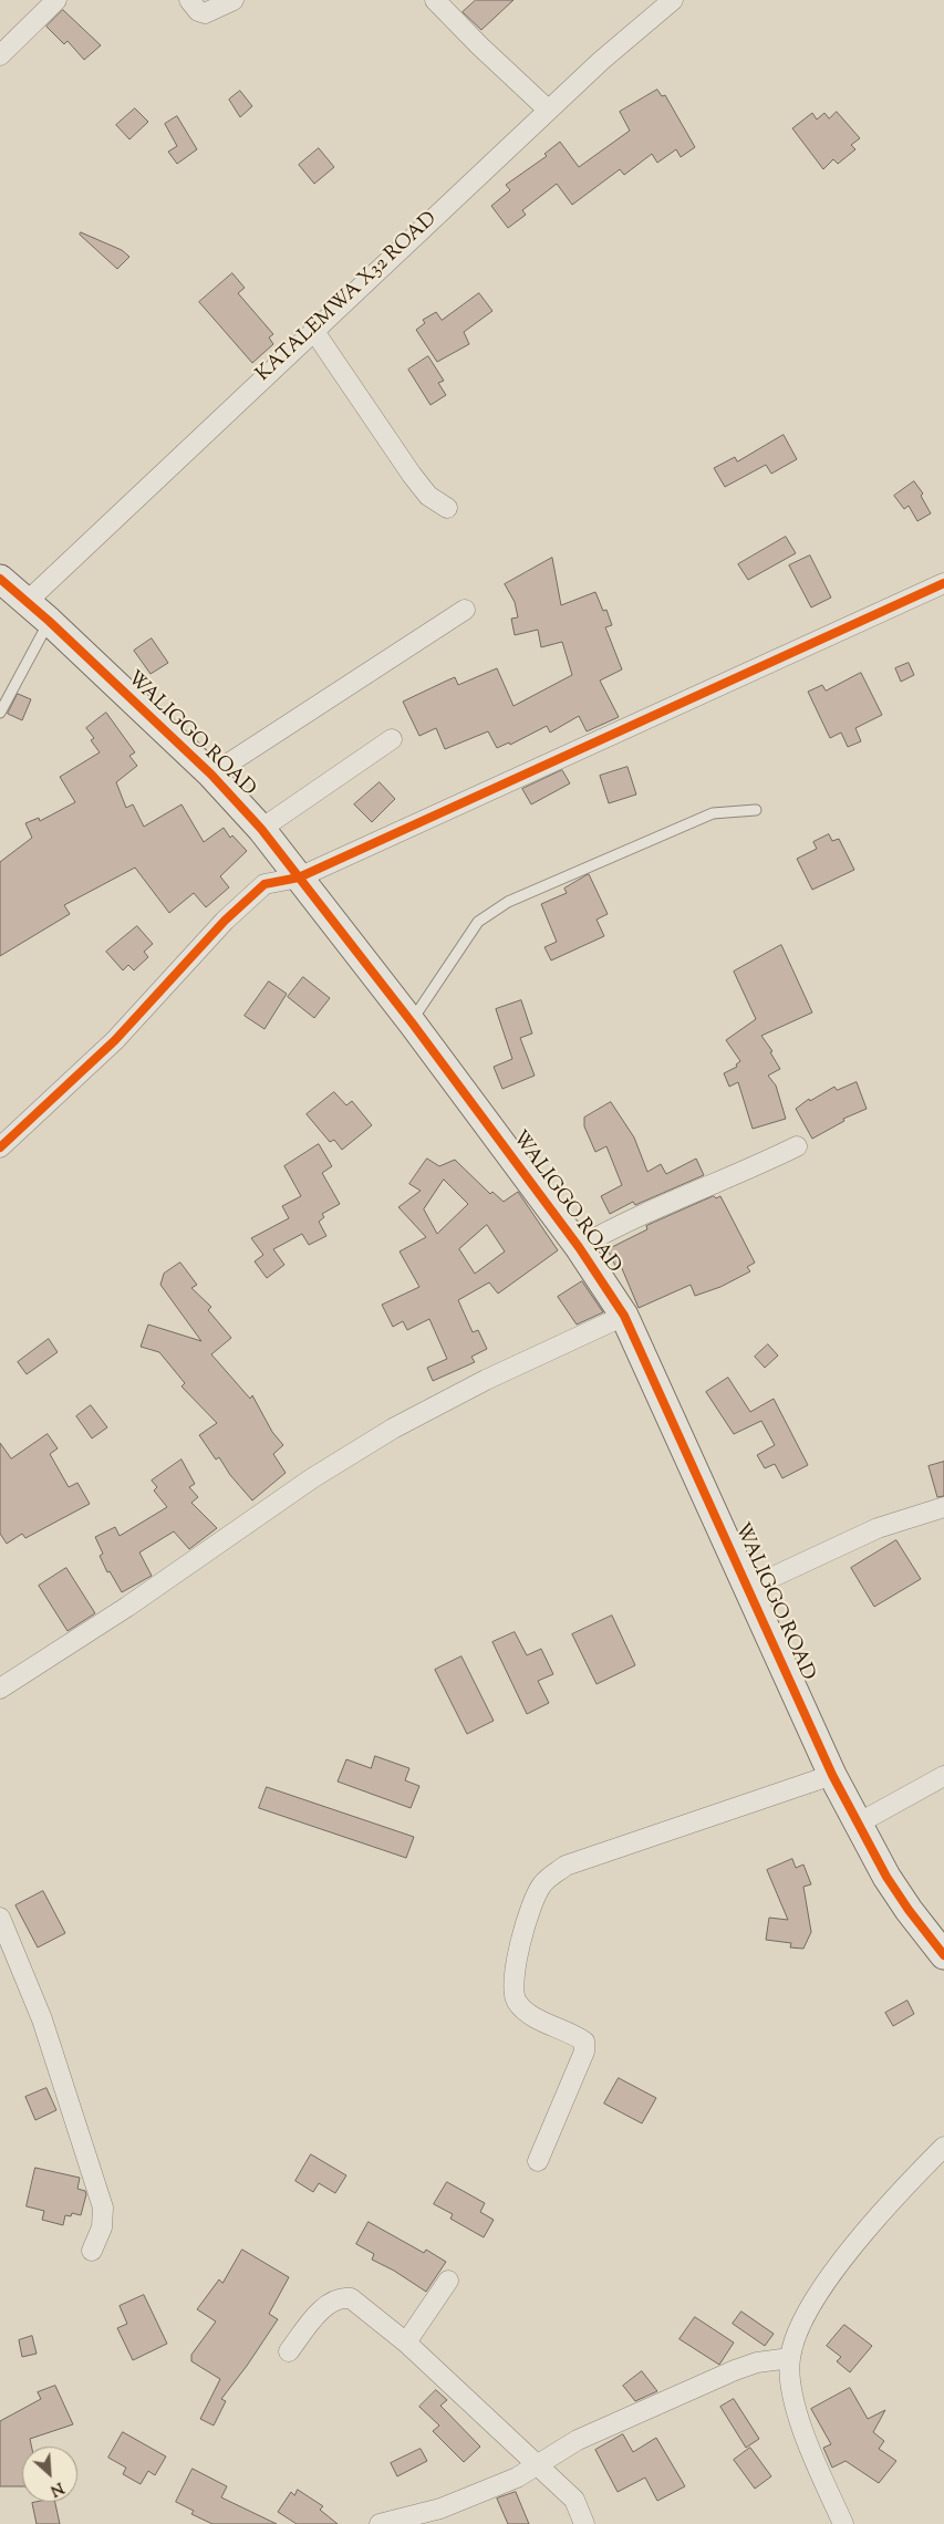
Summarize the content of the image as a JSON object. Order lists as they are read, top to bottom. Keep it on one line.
{"streets":{"street":["KATALEMWA X32 ROAD","WALIGGO ROAD"]},"crossings":[["KATALEMWA X32 ROAD","WALIGGO ROAD"]],"north":"bottom right"}
